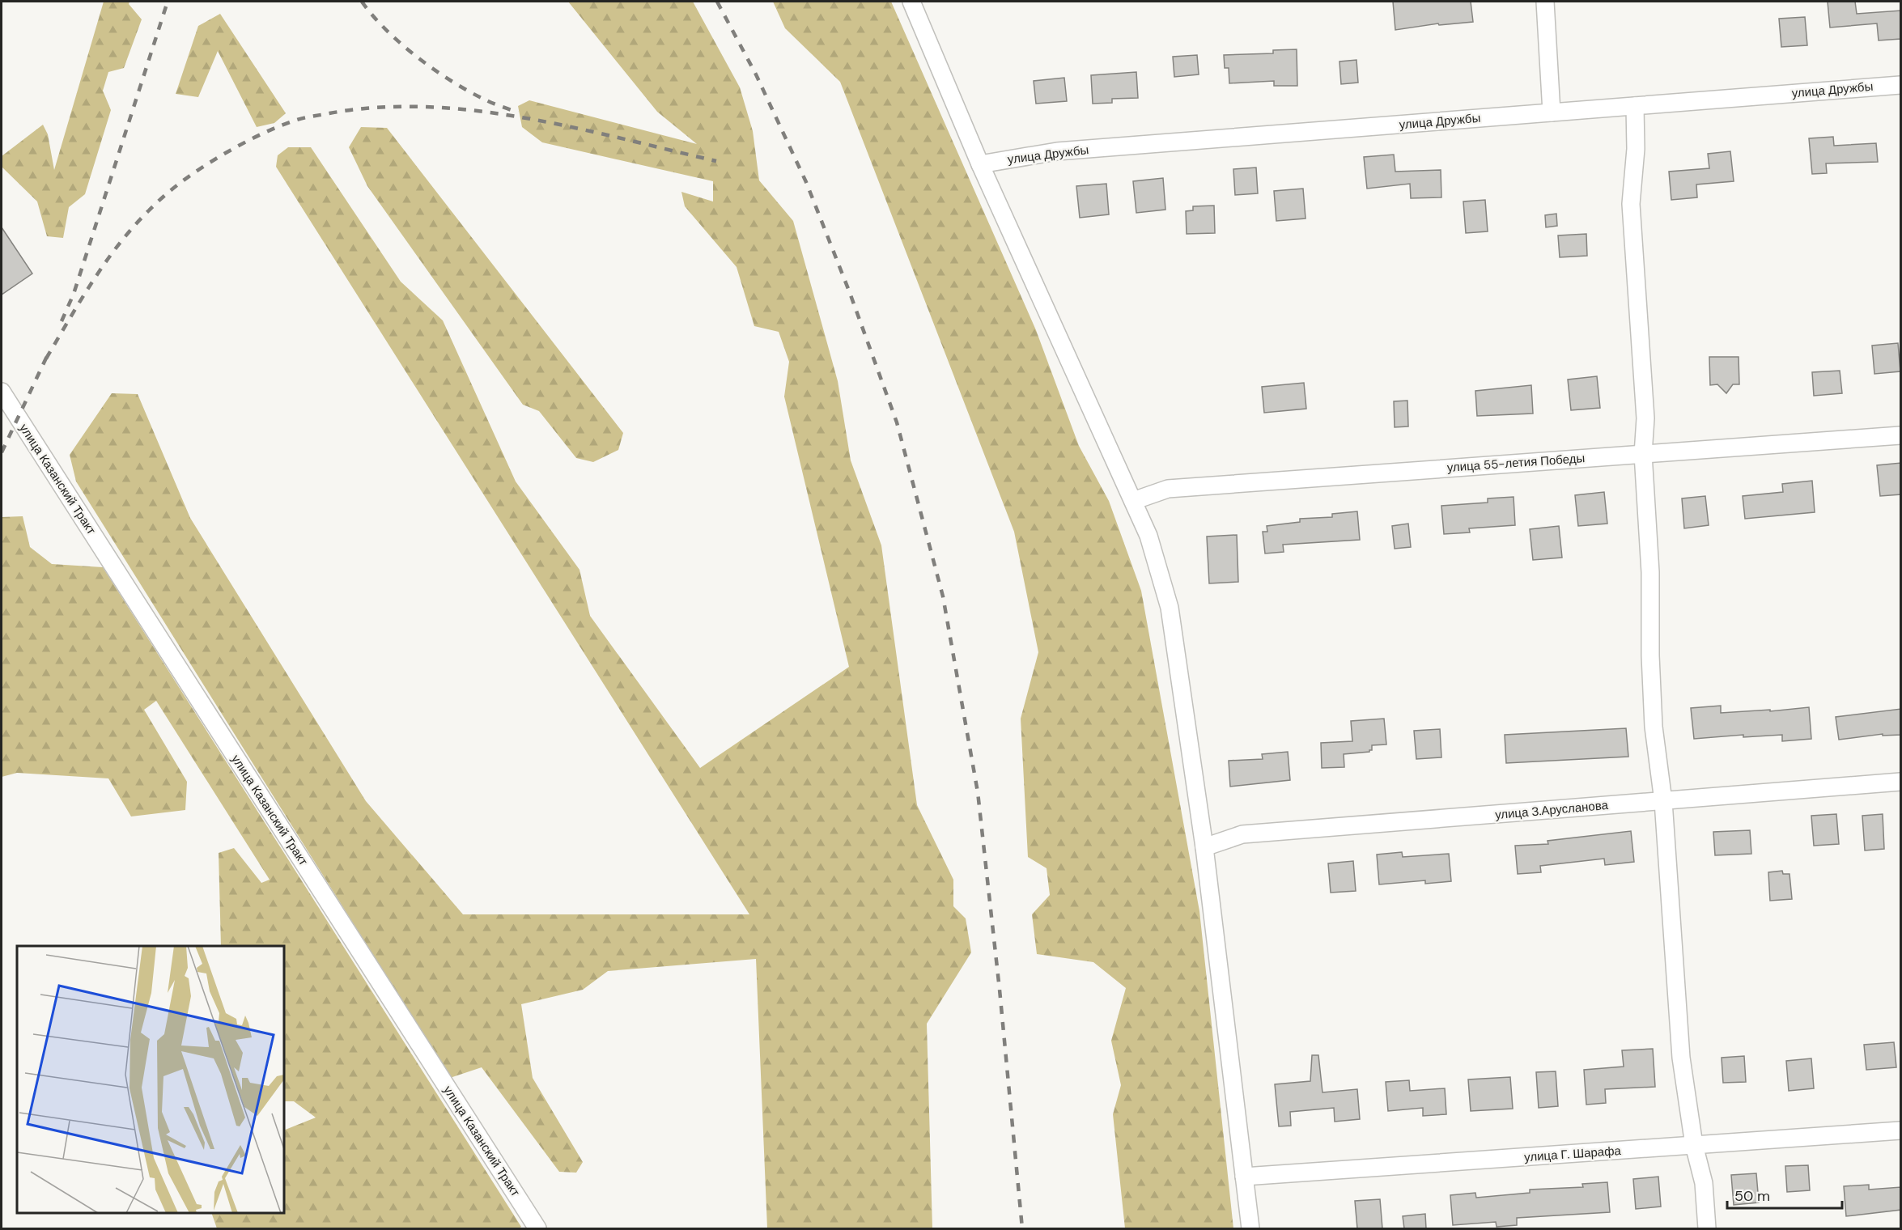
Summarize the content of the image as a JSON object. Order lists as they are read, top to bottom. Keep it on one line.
{"streets":{"street":["улица Дружбы","улица 55-летия Победы","улица Казанский Тракт","улица З.Арусланова","улица Г. Шарафа"]},"scale_bar":"50 m"}
